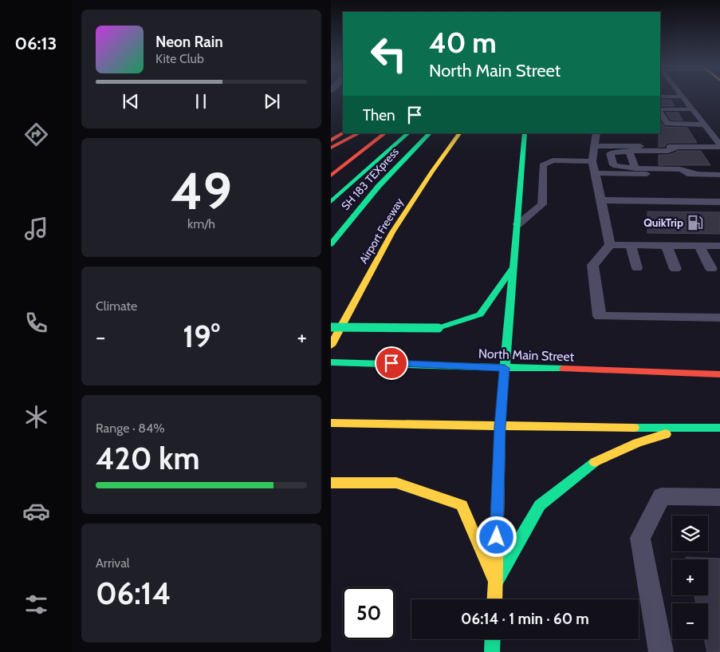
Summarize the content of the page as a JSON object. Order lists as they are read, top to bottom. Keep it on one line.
{"streets":{"main road":["SH 183 TEXpress","Airport Freeway","North Main Street"]},"places":{"fuel station":["QuikTrip"]},"page":{"tabs":"06:13","turn":["40 m","North Main Street"],"song":["Neon Rain","Kite Club"],"then":"Then","tile":[["49","km/h"],"Climate",["Range · 84%","420 km"],["Arrival","06:14"]],"heat":["−","19°","+"],"map_buttons":["+","−"],"limit":"50","trip":"06:14 · 1 min · 60 m"}}
